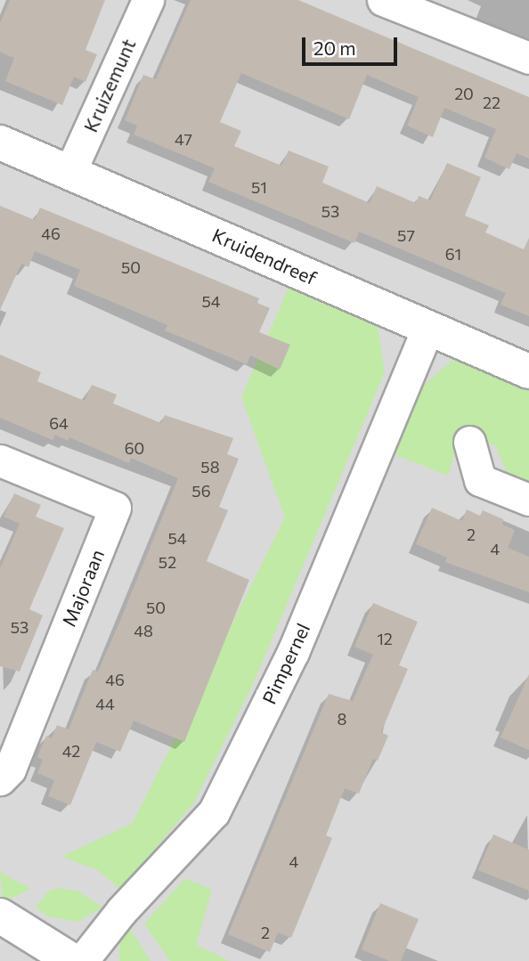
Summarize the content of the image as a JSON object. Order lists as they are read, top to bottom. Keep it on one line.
{"streets":{"street":["Kruizemunt","Kruidendreef","Majoraan","Pimpernel"]},"crossings":[["Kruizemunt","Kruidendreef"],["Kruidendreef","Pimpernel"]],"house_numbers":["20","22","47","51","53","46","57","61","50","54","64","60","58","56","2","54","4","52","50","53","48","12","46","44","8","42","4","2"],"scale_bar":"20 m"}
